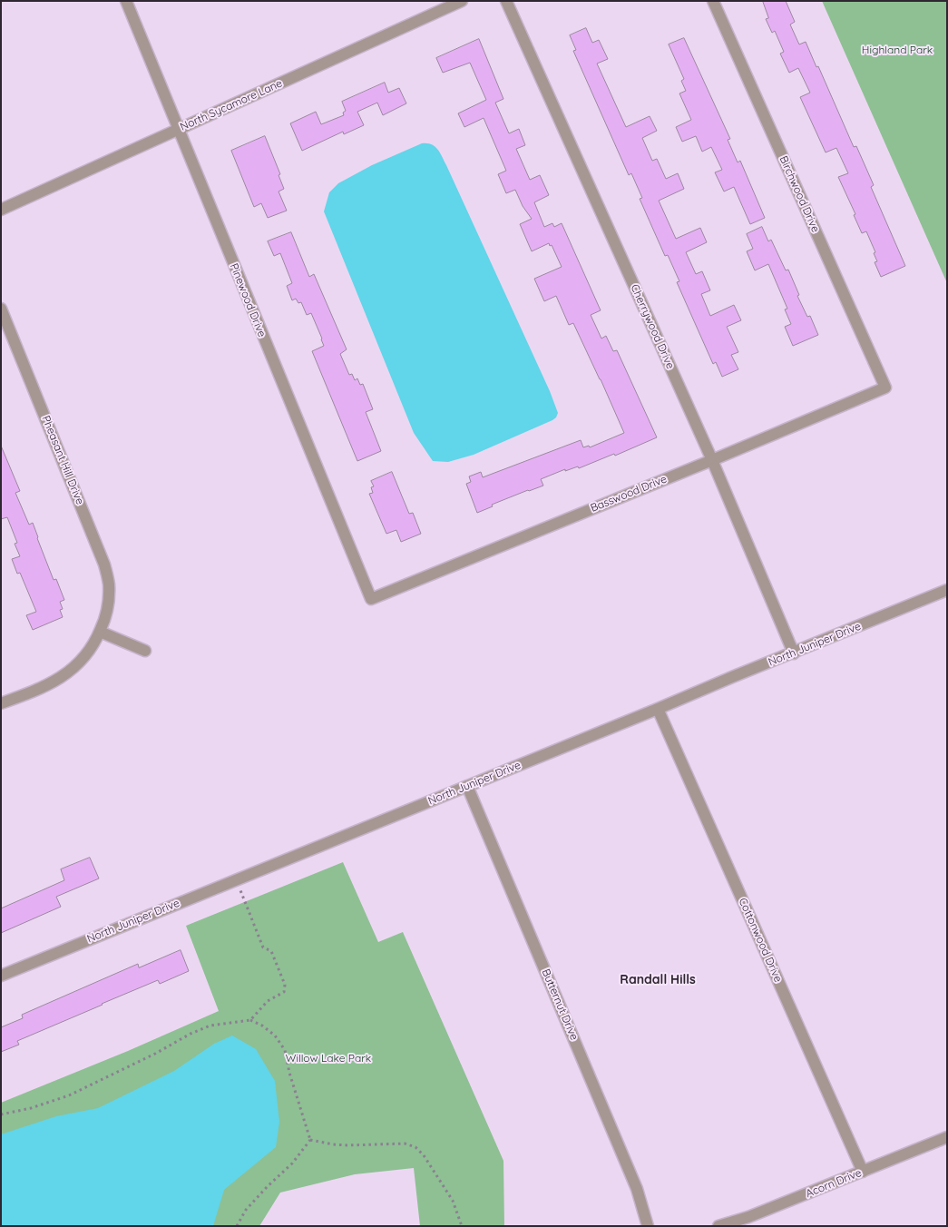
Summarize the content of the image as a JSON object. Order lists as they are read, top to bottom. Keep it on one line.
{"streets":{"street":["North Sycamore Lane","Birchwood Drive","Pinewood Drive","Cherrywood Drive","Pheasant Hill Drive","Basswood Drive","North Juniper Drive","Cottonwood Drive","Butternut Drive","Acorn Drive"]},"crossings":[["North Sycamore Lane","Pinewood Drive"],["Birchwood Drive","Basswood Drive"],["Pinewood Drive","Basswood Drive"],["Cherrywood Drive","Basswood Drive"],["Cherrywood Drive","North Juniper Drive"],["North Juniper Drive","Cottonwood Drive"],["North Juniper Drive","Butternut Drive"],["Cottonwood Drive","Acorn Drive"]],"districts":["Randall Hills"],"parks":["Highland Park","Willow Lake Park"]}
